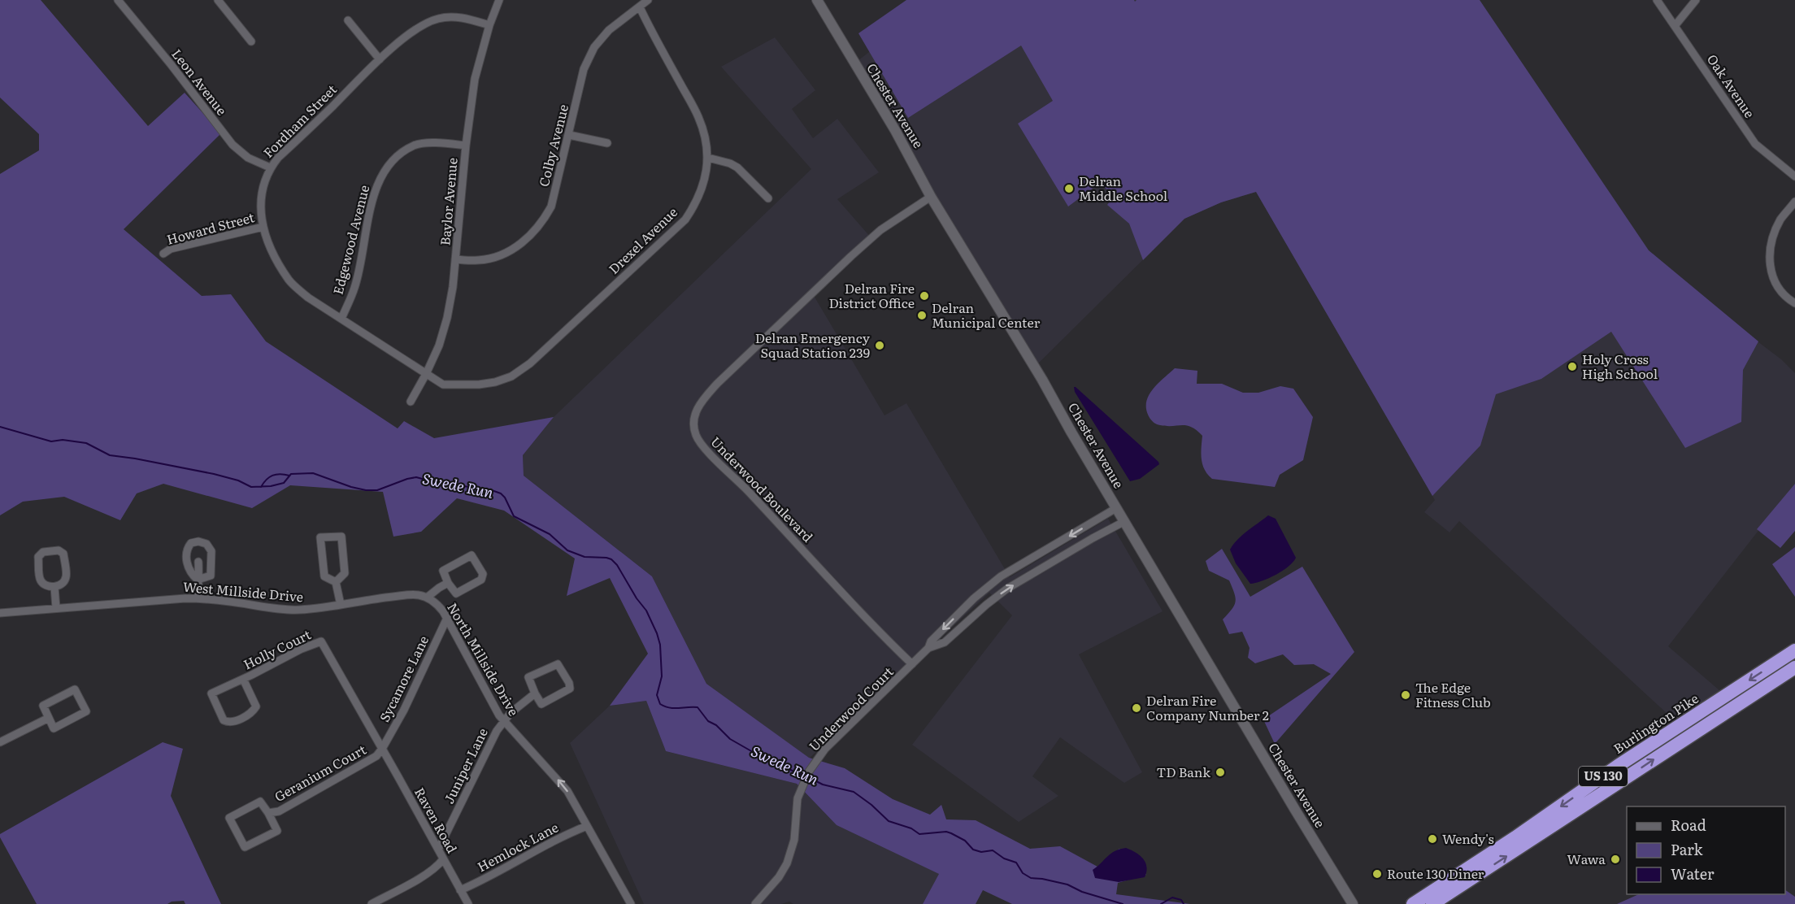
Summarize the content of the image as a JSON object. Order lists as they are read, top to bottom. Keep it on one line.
{"streets":{"highway":["Burlington Pike","US 130"],"street":["Leon Avenue","Oak Avenue","Chester Avenue","Fordham Street","Colby Avenue","Baylor Avenue","Howard Street","Edgewood Avenue","Drexel Avenue","Underwood Boulevard","West Millside Drive","Holly Court","North Millside Drive","Sycamore Lane","Underwood Court","Juniper Lane","Geranium Court","Raven Road","Hemlock Lane"]},"crossings":[["Leon Avenue","Fordham Street"],["Chester Avenue","Underwood Boulevard"],["Fordham Street","Baylor Avenue"],["Fordham Street","Howard Street"],["Fordham Street","Edgewood Avenue"],["Fordham Street","Drexel Avenue"],["Colby Avenue","Baylor Avenue"],["Colby Avenue","Drexel Avenue"],["Baylor Avenue","Edgewood Avenue"],["Baylor Avenue","Drexel Avenue"],["Underwood Boulevard","Underwood Court"],["West Millside Drive","North Millside Drive"],["Holly Court","Sycamore Lane"],["Holly Court","Geranium Court"],["Holly Court","Raven Road"],["North Millside Drive","Sycamore Lane"],["North Millside Drive","Juniper Lane"],["North Millside Drive","Hemlock Lane"],["Sycamore Lane","Geranium Court"],["Sycamore Lane","Raven Road"],["Juniper Lane","Raven Road"],["Geranium Court","Raven Road"],["Raven Road","Hemlock Lane"]],"one_way":["North Millside Drive"],"water":["Swede Run"],"places":["Delran Middle School","Delran Fire District Office","Delran Municipal Center","Delran Emergency Squad Station 239","Holy Cross High School","The Edge Fitness Club","Delran Fire Company Number 2","TD Bank","Wendy's","Wawa","Route 130 Diner"],"legend":["Road","Park","Water"]}
